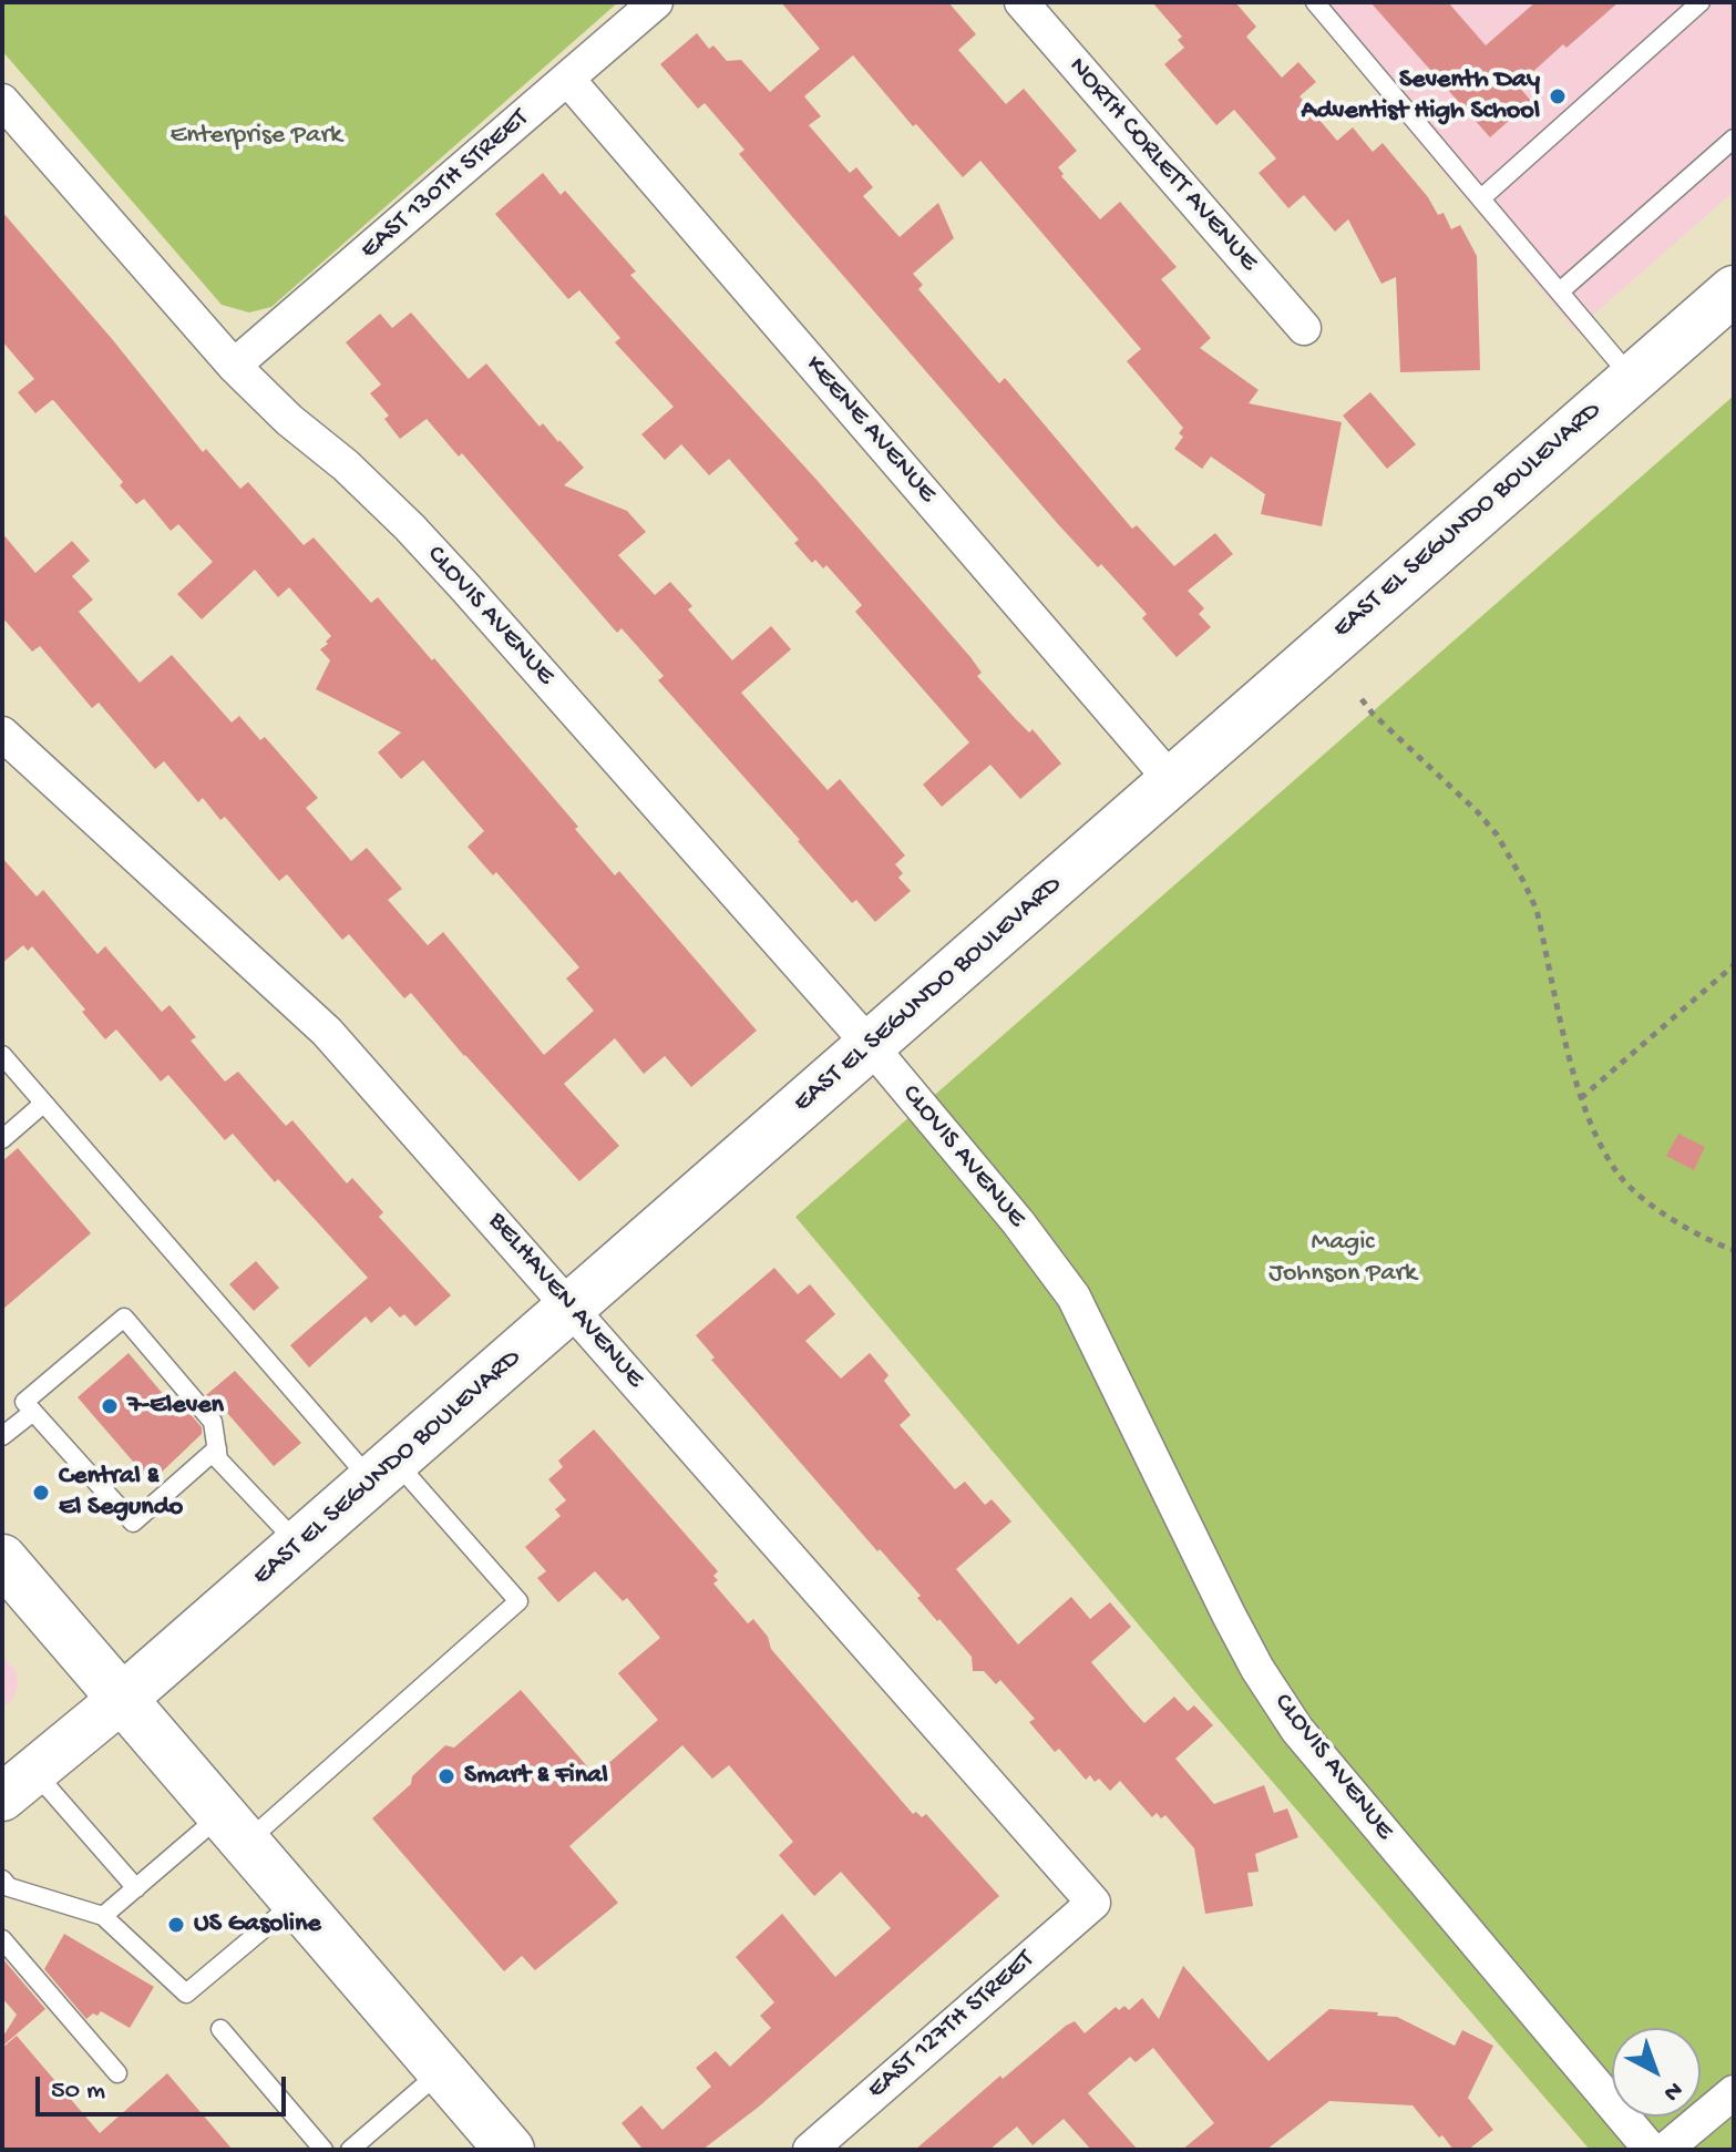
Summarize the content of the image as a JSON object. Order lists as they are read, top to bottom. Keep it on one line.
{"streets":{"main road":["EAST EL SEGUNDO BOULEVARD"],"street":["NORTH CORLETT AVENUE","EAST 130TH STREET","KEENE AVENUE","CLOVIS AVENUE","BELHAVEN AVENUE","EAST 127TH STREET"]},"crossings":[["EAST 130TH STREET","KEENE AVENUE"],["EAST 130TH STREET","CLOVIS AVENUE"],["KEENE AVENUE","EAST EL SEGUNDO BOULEVARD"],["EAST EL SEGUNDO BOULEVARD","CLOVIS AVENUE"],["EAST EL SEGUNDO BOULEVARD","BELHAVEN AVENUE"],["BELHAVEN AVENUE","EAST 127TH STREET"]],"parks":["Enterprise Park","Magic Johnson Park"],"places":["Seventh Day Adventist High School","7-Eleven","Central & El Segundo","Smart & Final","US Gasoline"],"scale_bar":"50 m","north":"bottom right"}
